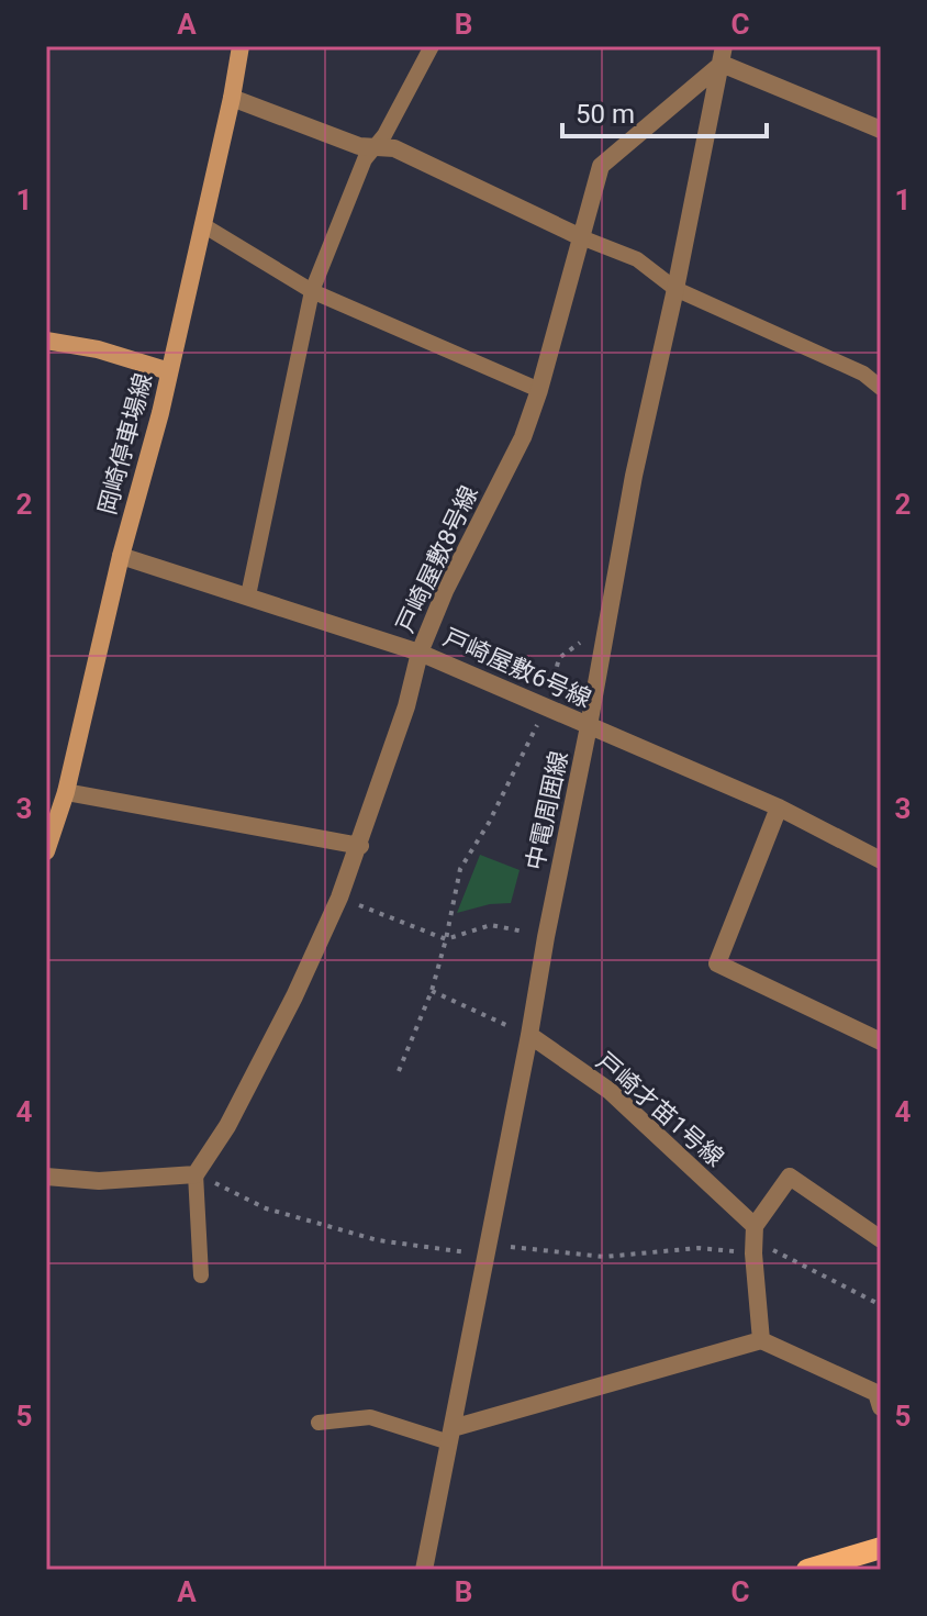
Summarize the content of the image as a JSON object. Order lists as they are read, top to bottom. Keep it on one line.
{"streets":{"main road":["岡崎停車場線"],"street":["戸崎屋敷8号線","戸崎屋敷6号線","中電周囲線","戸崎才苗1号線"]},"crossings":[["岡崎停車場線","戸崎屋敷6号線"],["戸崎屋敷8号線","戸崎屋敷6号線"],["戸崎屋敷8号線","中電周囲線"],["戸崎屋敷6号線","中電周囲線"],["中電周囲線","戸崎才苗1号線"]],"scale_bar":"50 m","grid":{"columns":["A","B","C"],"rows":["1","2","3","4","5"]}}
